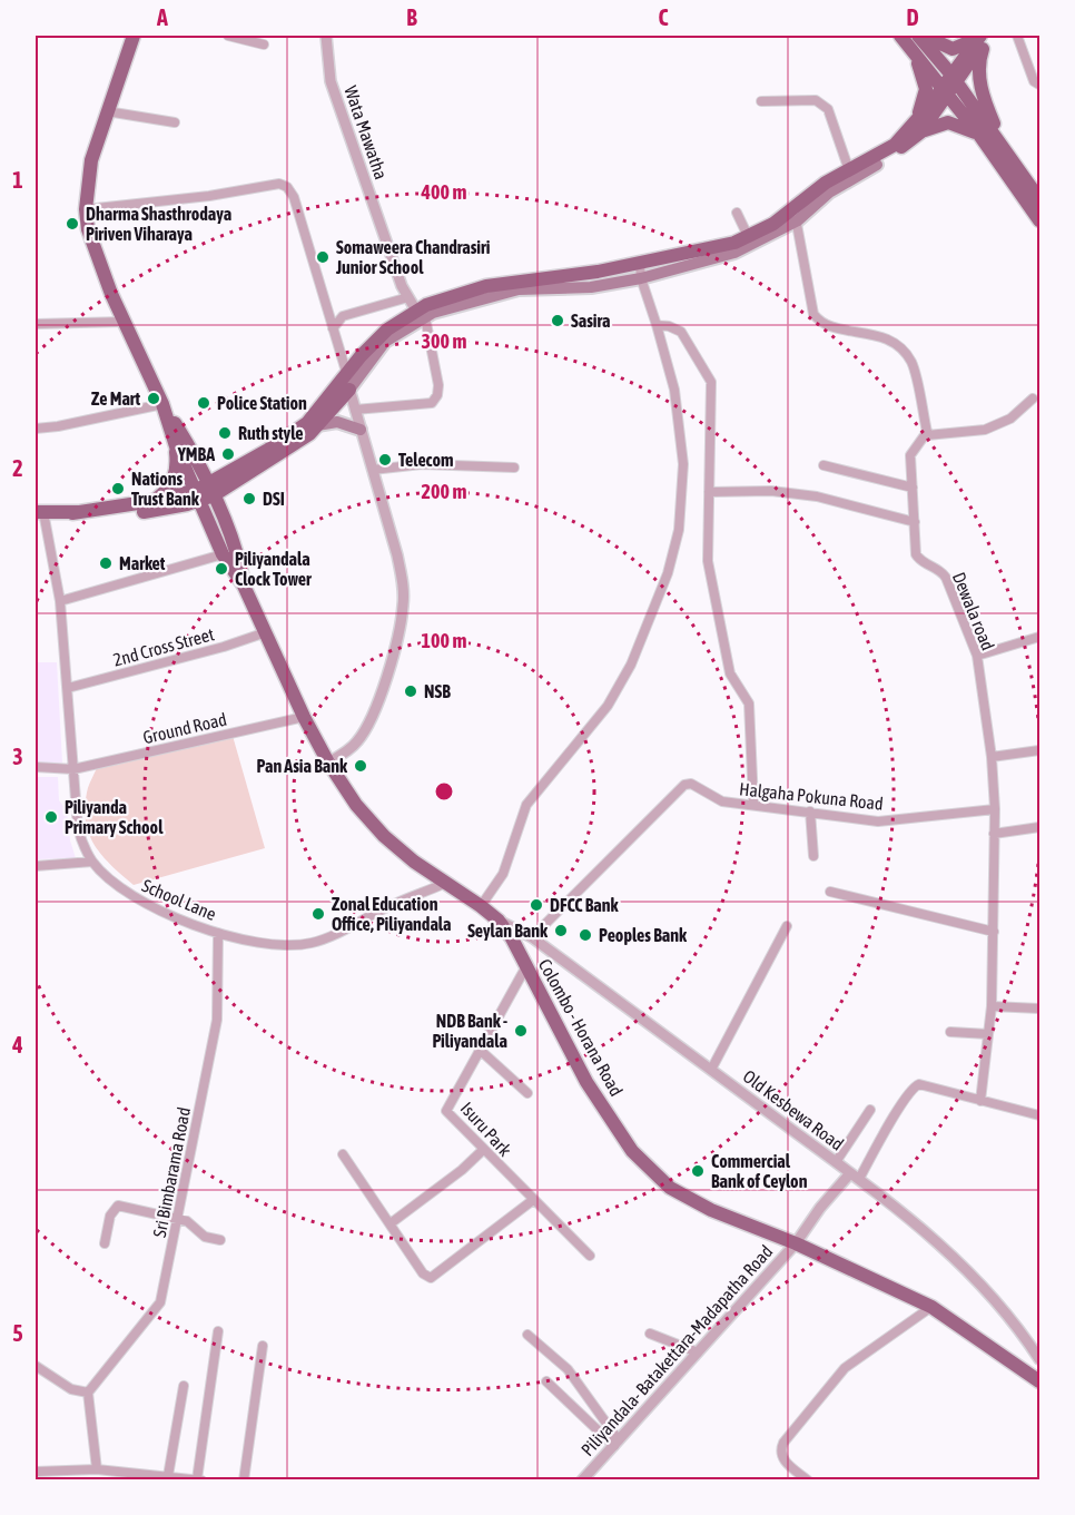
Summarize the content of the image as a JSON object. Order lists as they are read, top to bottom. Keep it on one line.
{"streets":{"main road":["Colombo - Horana Road"],"street":["Wata Mawatha","Dewala road","2nd Cross Street","Ground Road","Halgaha Pokuna Road","School Lane","Old Kesbewa Road","Isuru Park","Sri Bimbarama Road","Piliyandala- Batakettara-Madapatha Road"]},"crossings":[["Dewala road","Halgaha Pokuna Road"],["2nd Cross Street","School Lane"],["2nd Cross Street","Colombo - Horana Road"],["Ground Road","School Lane"],["Ground Road","Colombo - Horana Road"],["Halgaha Pokuna Road","Old Kesbewa Road"],["School Lane","Colombo - Horana Road"],["School Lane","Sri Bimbarama Road"],["Colombo - Horana Road","Old Kesbewa Road"],["Colombo - Horana Road","Isuru Park"],["Colombo - Horana Road","Piliyandala- Batakettara-Madapatha Road"],["Old Kesbewa Road","Piliyandala- Batakettara-Madapatha Road"]],"places":["Dharma Shasthrodaya Piriven Viharaya","Somaweera Chandrasiri Junior School","Sasira","Ze Mart","Police Station","Ruth style","YMBA","Telecom","Nations Trust Bank","DSI","Market","Piliyandala Clock Tower","NSB","Pan Asia Bank","Piliyanda Primary School","DFCC Bank","Zonal Education Office, Piliyandala","Seylan Bank","Peoples Bank","NDB Bank - Piliyandala","Commercial Bank of Ceylon"],"grid":{"columns":["A","B","C","D"],"rows":["1","2","3","4","5"]},"rings":["400 m","300 m","200 m","100 m"]}
